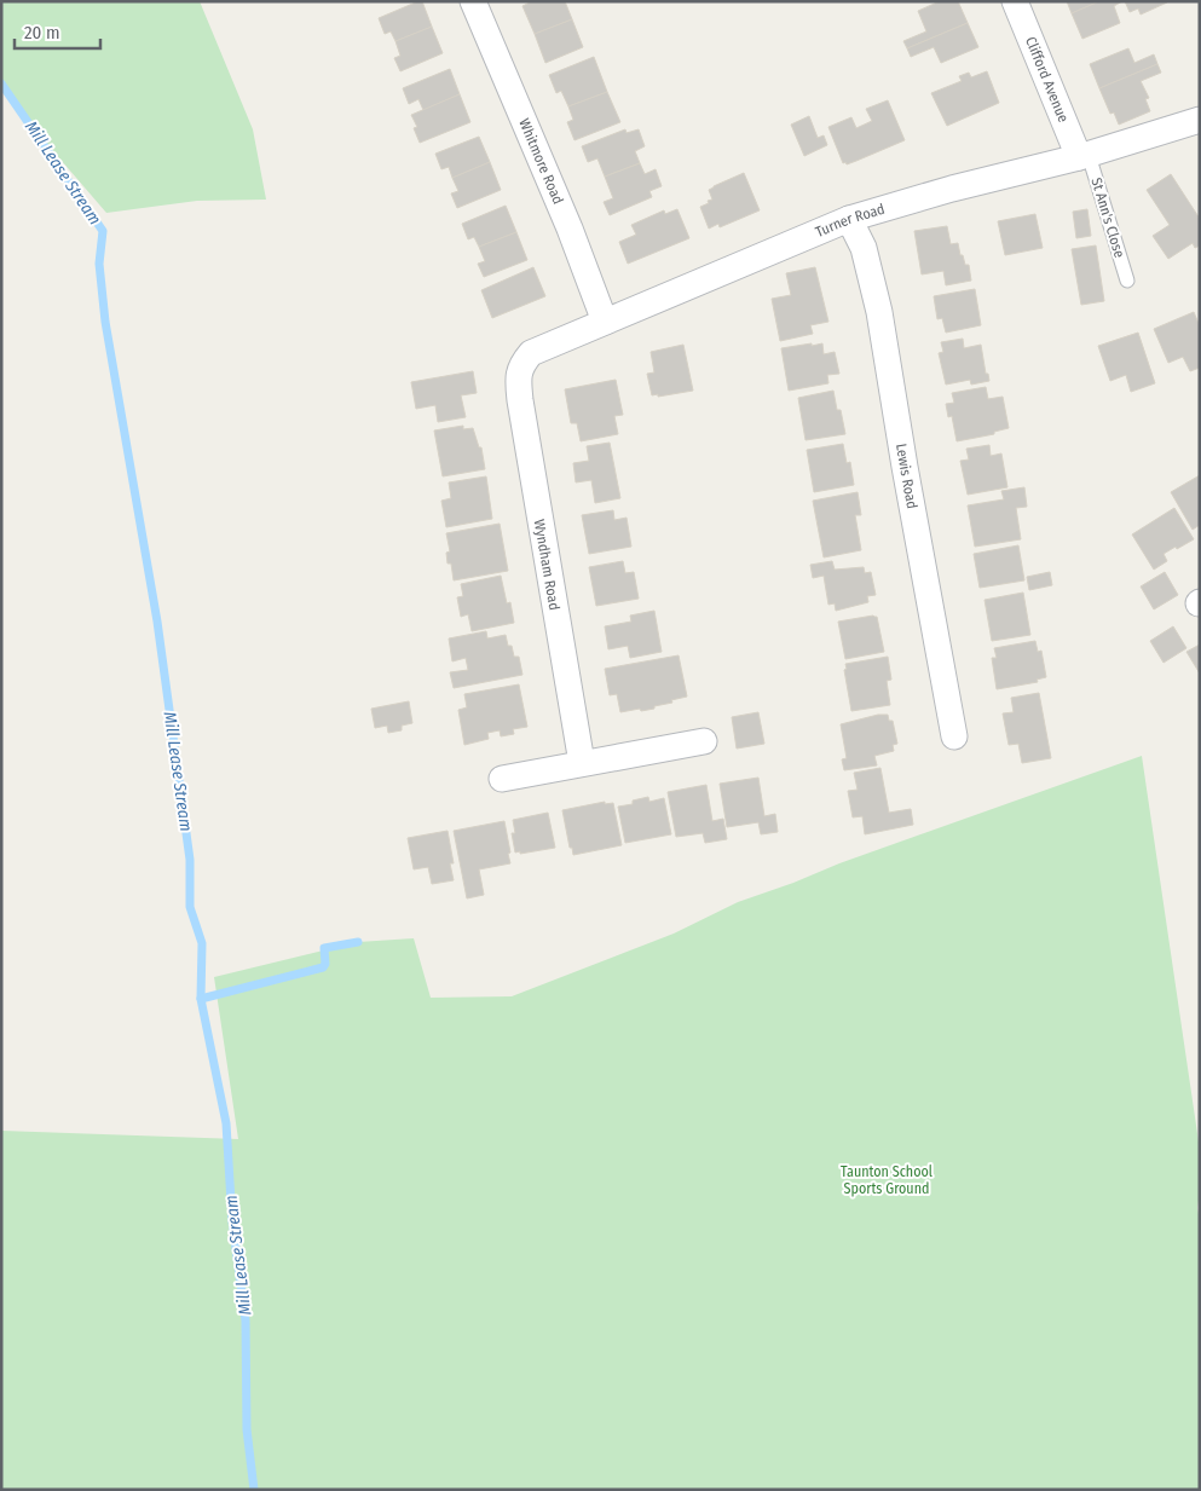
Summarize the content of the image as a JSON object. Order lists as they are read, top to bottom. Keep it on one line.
{"streets":{"street":["Clifford Avenue","Whitmore Road","Turner Road","Lewis Road","Wyndham Road"],"lane":["St Ann's Close"]},"crossings":[["Clifford Avenue","St Ann's Close"],["Clifford Avenue","Turner Road"],["Whitmore Road","Turner Road"],["St Ann's Close","Turner Road"],["Turner Road","Lewis Road"],["Turner Road","Wyndham Road"]],"water":["Mill Lease Stream"],"parks":["Taunton School Sports Ground"],"scale_bar":"20 m"}
